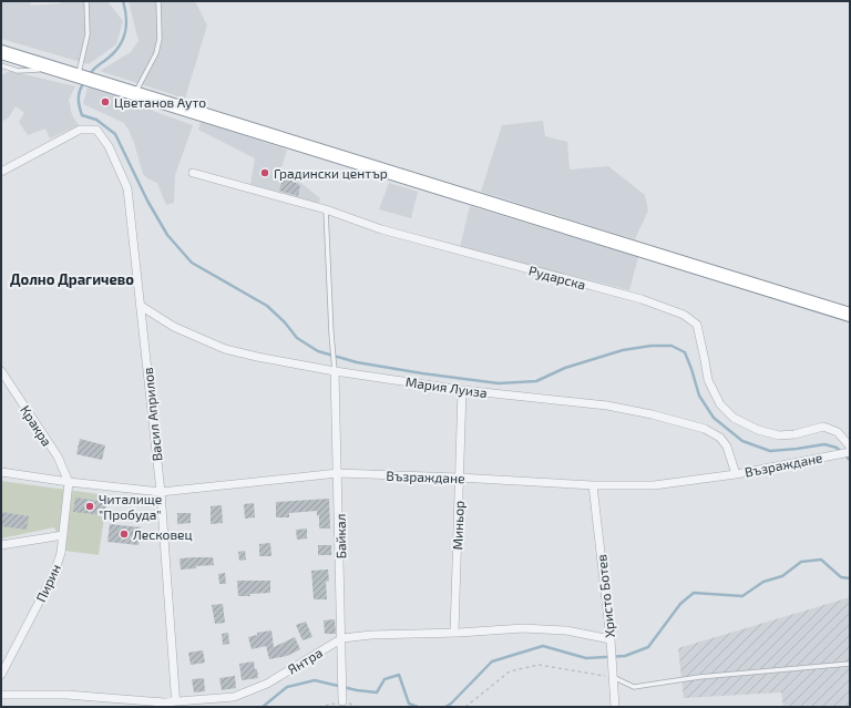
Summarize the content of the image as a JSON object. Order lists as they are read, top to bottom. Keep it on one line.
{"streets":{"street":["Рударска","Мария Луиза","Васил Априлов","Кракра","Възраждане","Миньор","Байкал","Пирин","Христо Ботев","Янтра"]},"crossings":[["Рударска","Възраждане"],["Мария Луиза","Васил Априлов"],["Мария Луиза","Възраждане"],["Мария Луиза","Миньор"],["Мария Луиза","Байкал"],["Васил Априлов","Възраждане"],["Васил Априлов","Янтра"],["Кракра","Възраждане"],["Кракра","Пирин"],["Възраждане","Миньор"],["Възраждане","Байкал"],["Възраждане","Пирин"],["Възраждане","Христо Ботев"],["Миньор","Янтра"],["Байкал","Янтра"],["Христо Ботев","Янтра"]],"districts":["Долно Драгичево"],"places":["Цветанов Ауто","Градински център","Читалище \"Пробуда\"","Лесковец"]}
